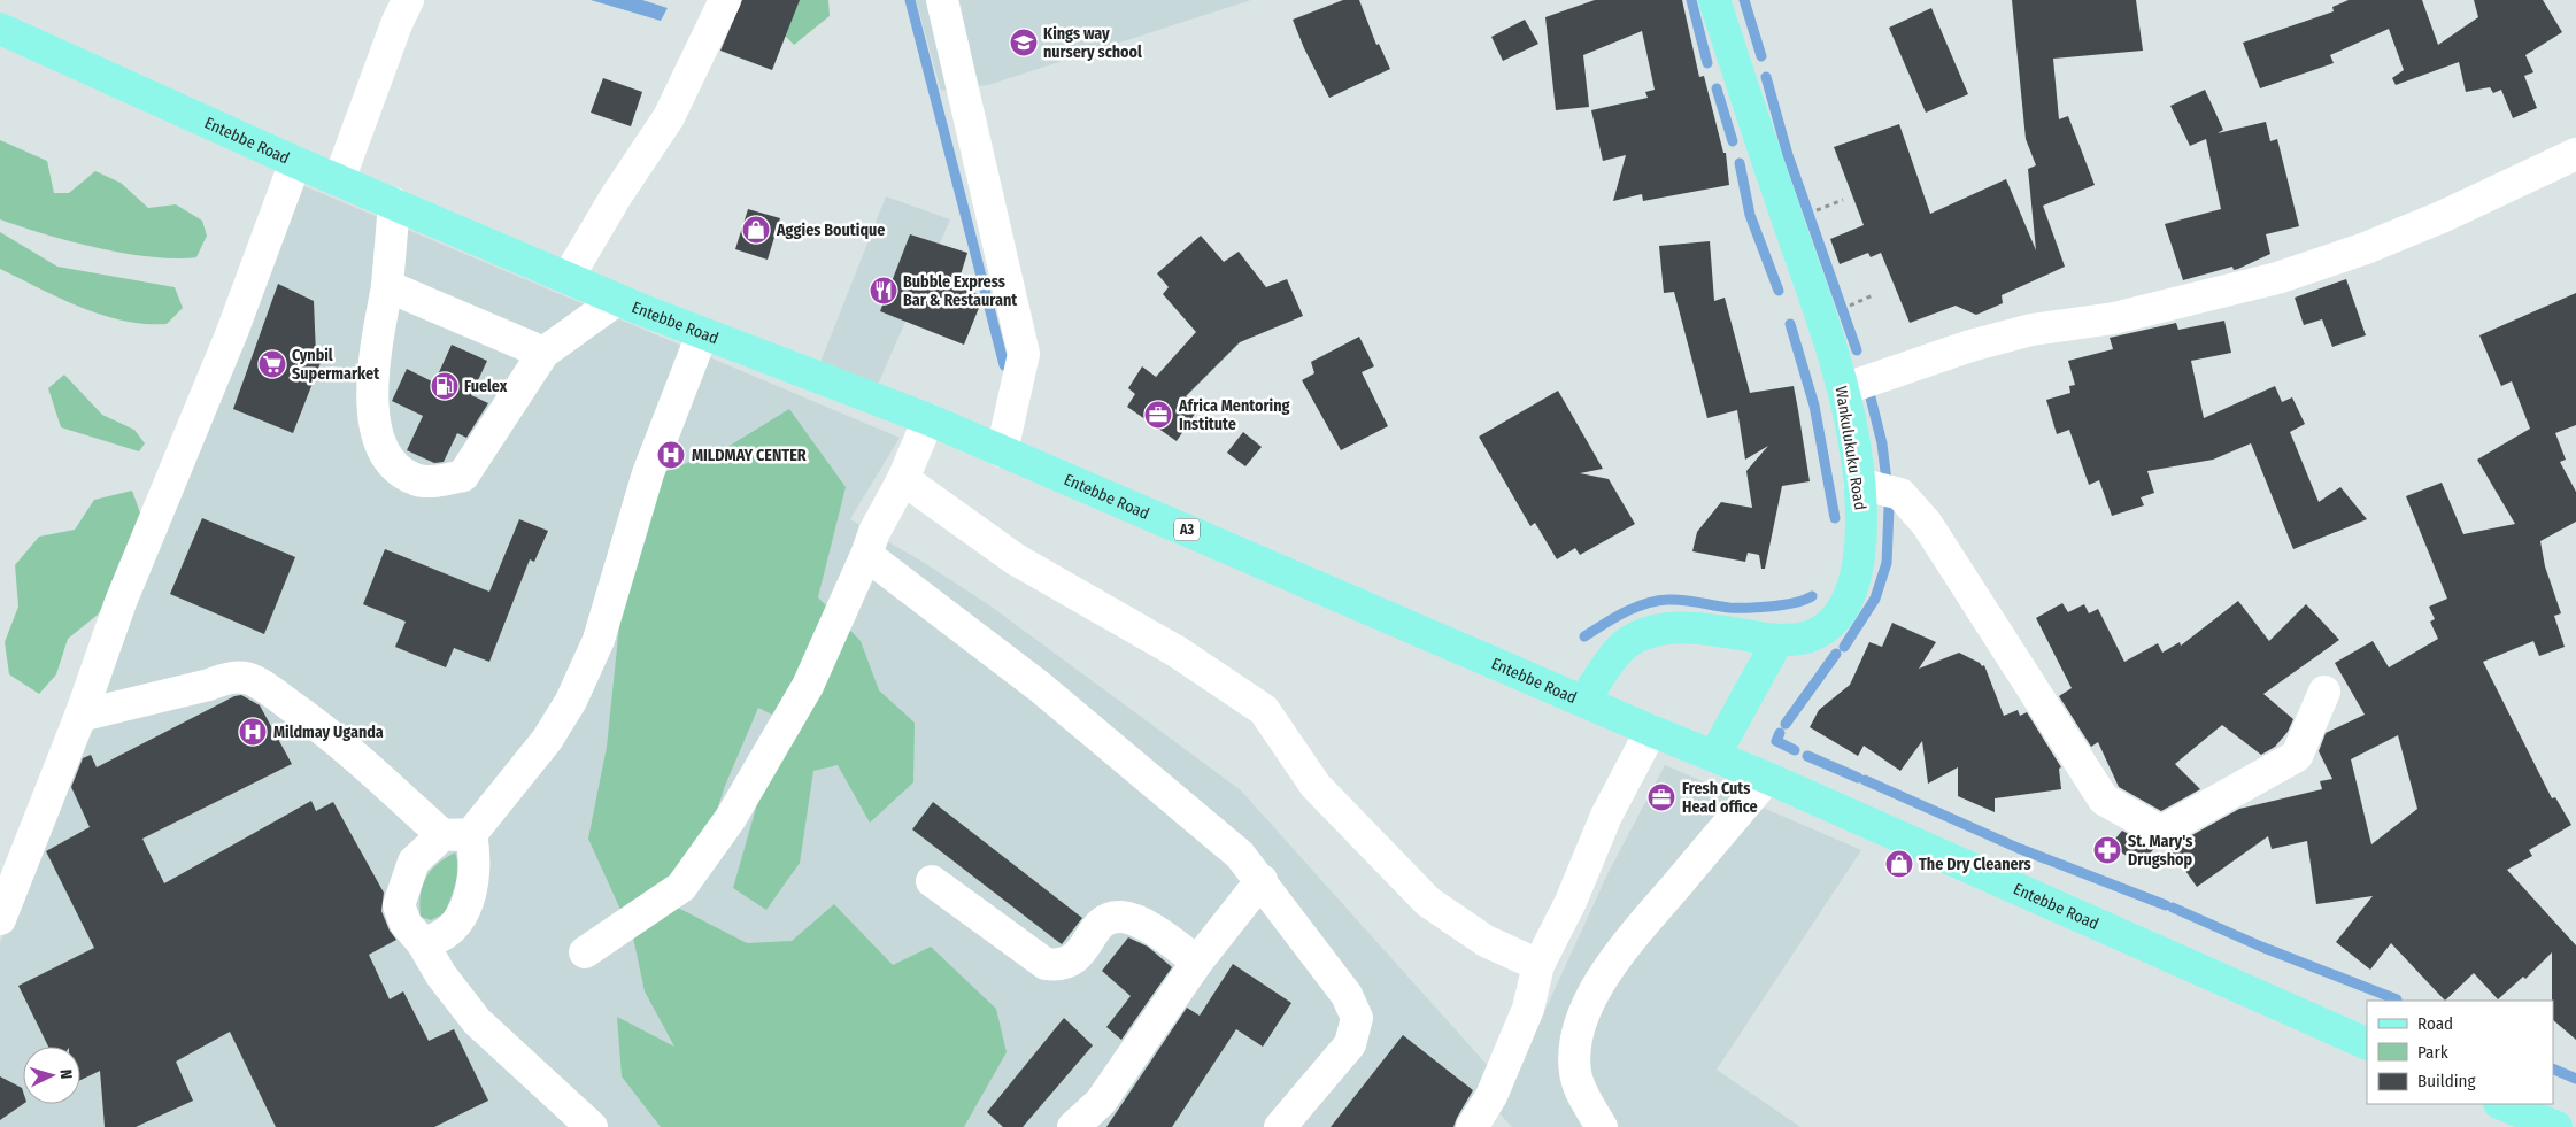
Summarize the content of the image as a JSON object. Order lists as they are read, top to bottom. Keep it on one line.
{"streets":{"main road":["Entebbe Road","Wankulukuku Road","A3"]},"crossings":[["Entebbe Road","Wankulukuku Road"]],"places":{"school or university":["Kings way nursery school"],"shop":["Aggies Boutique","The Dry Cleaners"],"restaurant":["Bubble Express Bar & Restaurant"],"supermarket":["Cynbil Supermarket"],"fuel station":["Fuelex"],"office":["Africa Mentoring Institute","Fresh Cuts Head office"],"hospital":["MILDMAY CENTER","Mildmay Uganda"],"pharmacy":["St. Mary's Drugshop"]},"legend":["Road","Park","Building"],"north":"right"}
